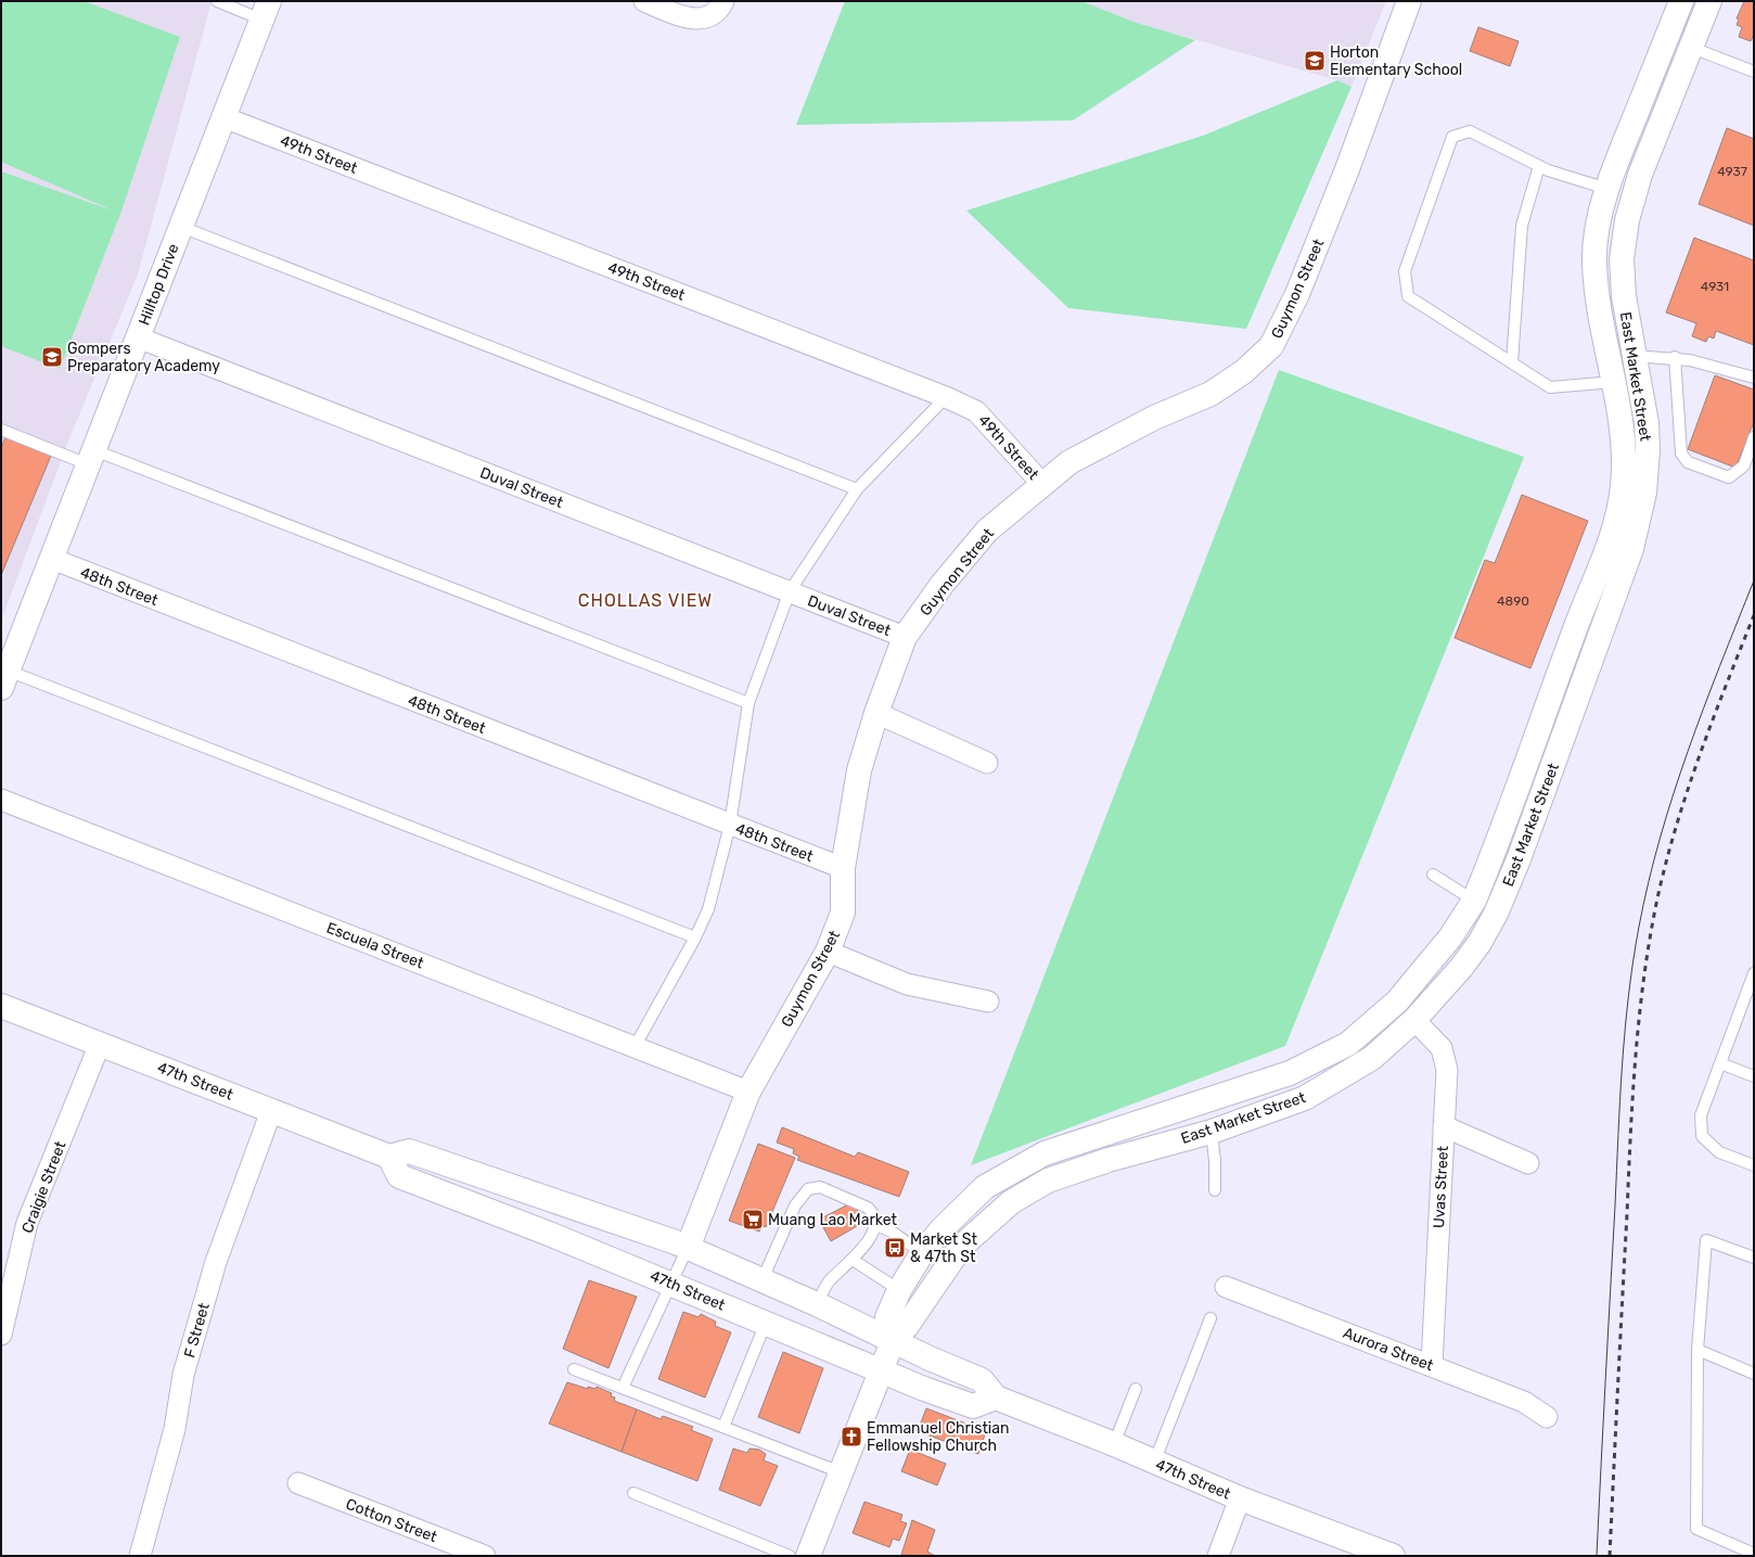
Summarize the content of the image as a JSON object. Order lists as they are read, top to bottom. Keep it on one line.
{"streets":{"main road":["Hilltop Drive","Guymon Street","East Market Street","47th Street"],"street":["49th Street","Duval Street","48th Street","Escuela Street","Craigie Street","Uvas Street","F Street","Aurora Street","Cotton Street"]},"crossings":[["49th Street","Hilltop Drive"],["49th Street","Guymon Street"],["Hilltop Drive","Duval Street"],["Hilltop Drive","48th Street"],["Guymon Street","Duval Street"],["Guymon Street","48th Street"],["Guymon Street","Escuela Street"],["East Market Street","47th Street"],["East Market Street","Uvas Street"],["47th Street","Craigie Street"],["47th Street","F Street"],["Uvas Street","Aurora Street"]],"districts":["CHOLLAS VIEW"],"places":{"school or university":["Horton Elementary School","Gompers Preparatory Academy"],"supermarket":["Muang Lao Market"],"bus stop":["Market St & 47th St"],"church":["Emmanuel Christian Fellowship Church"]},"house_numbers":["4937","4931","4890"]}
